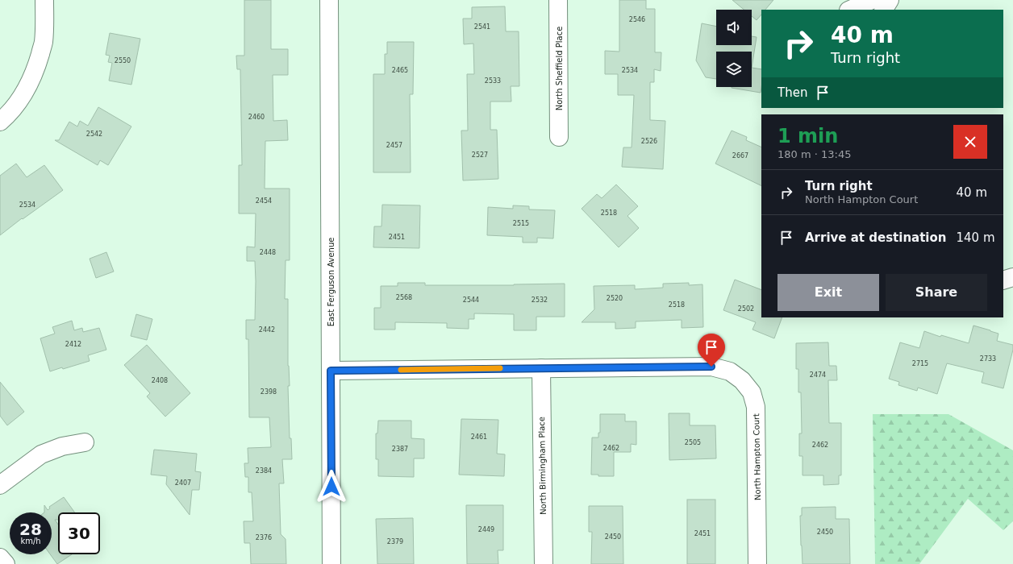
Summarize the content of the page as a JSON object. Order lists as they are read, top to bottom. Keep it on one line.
{"streets":{"street":["North Sheffield Place","East Ferguson Avenue","North Hampton Court","North Birmingham Place"]},"crossings":[["East Ferguson Avenue","North Hampton Court"],["North Hampton Court","North Birmingham Place"]],"house_numbers":["2546","2541","2550","2465","2534","2533","2460","2542","2526","2457","2527","2667","2454","2534","2518","2515","2451","2448","2568","2520","2544","2532","2518","2502","2442","2412","2733","2715","2474","2408","2398","2461","2505","2462","2462","2387","2384","2407","2449","2450","2451","2450","2376","2379"],"page":{"turn":["40 m","Turn right"],"then":"Then","heading":["1 min","180 m · 13:45"],"list":[{"name":"Turn right","note":"North Hampton Court","value":"40 m"},{"name":"Arrive at destination","value":"140 m"}],"buttons":["Exit","Share"],"speed":"28 km/h","limit":"30"}}
